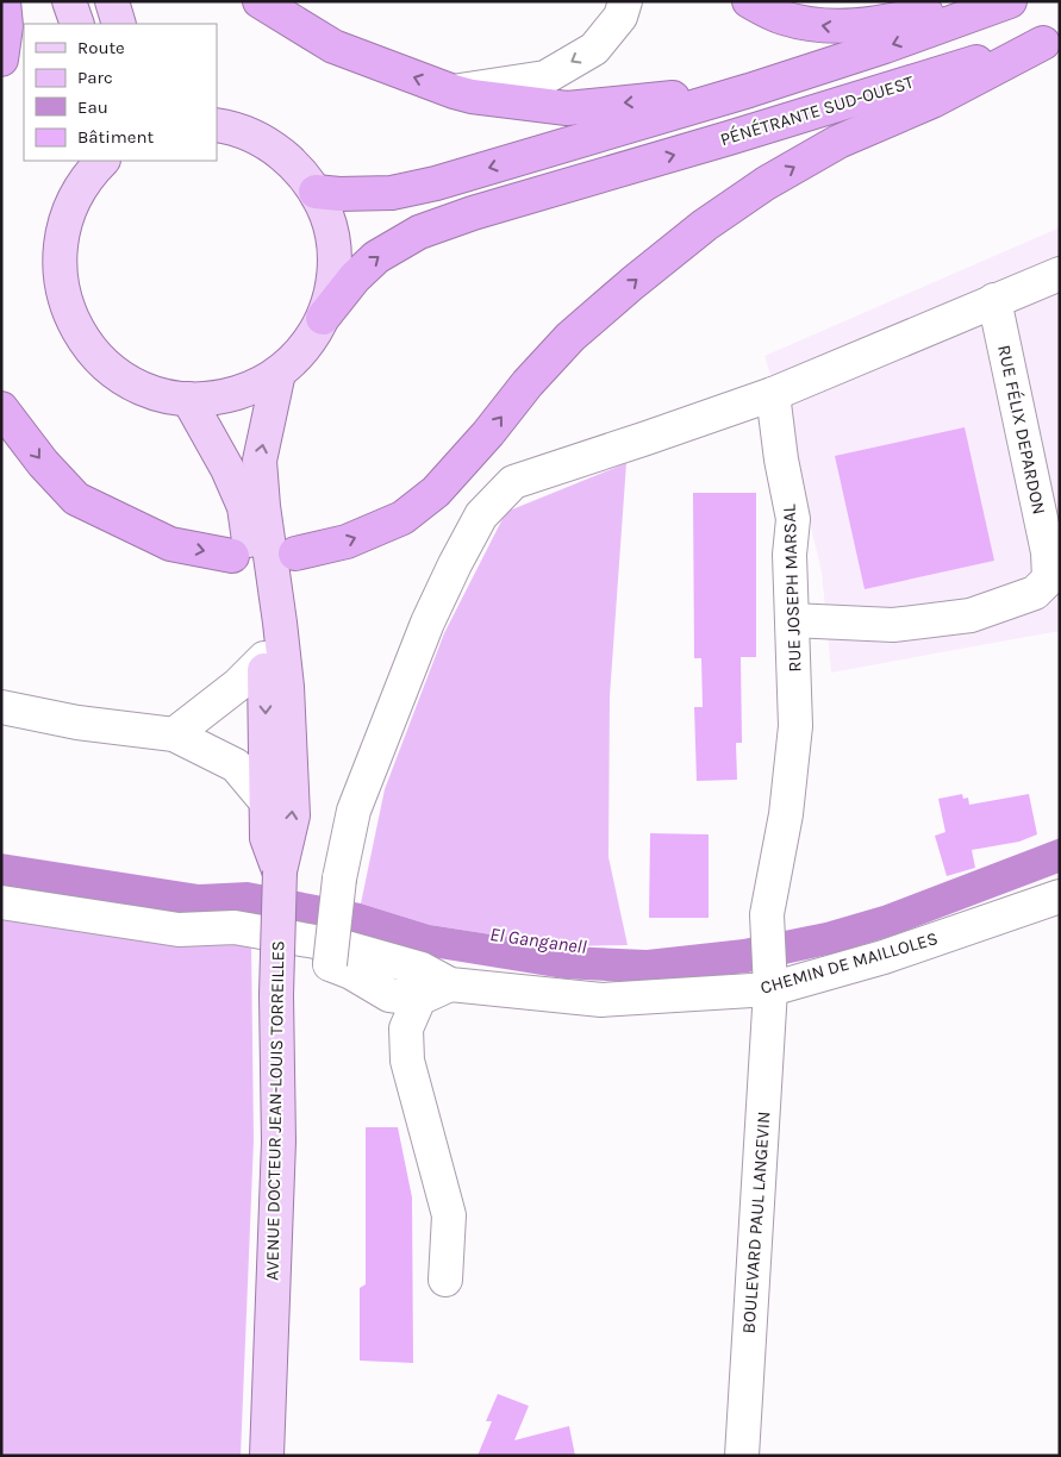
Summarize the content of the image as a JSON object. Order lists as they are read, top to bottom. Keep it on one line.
{"streets":{"highway":["PÉNÉTRANTE SUD-OUEST"],"main road":["AVENUE DOCTEUR JEAN-LOUIS TORREILLES"],"street":["RUE FÉLIX DEPARDON","RUE JOSEPH MARSAL","CHEMIN DE MAILLOLES","BOULEVARD PAUL LANGEVIN"]},"crossings":[["RUE FÉLIX DEPARDON","RUE JOSEPH MARSAL"],["RUE JOSEPH MARSAL","CHEMIN DE MAILLOLES"],["RUE JOSEPH MARSAL","BOULEVARD PAUL LANGEVIN"],["CHEMIN DE MAILLOLES","BOULEVARD PAUL LANGEVIN"]],"water":["El Ganganell"],"legend":["Route","Parc","Eau","Bâtiment"]}
